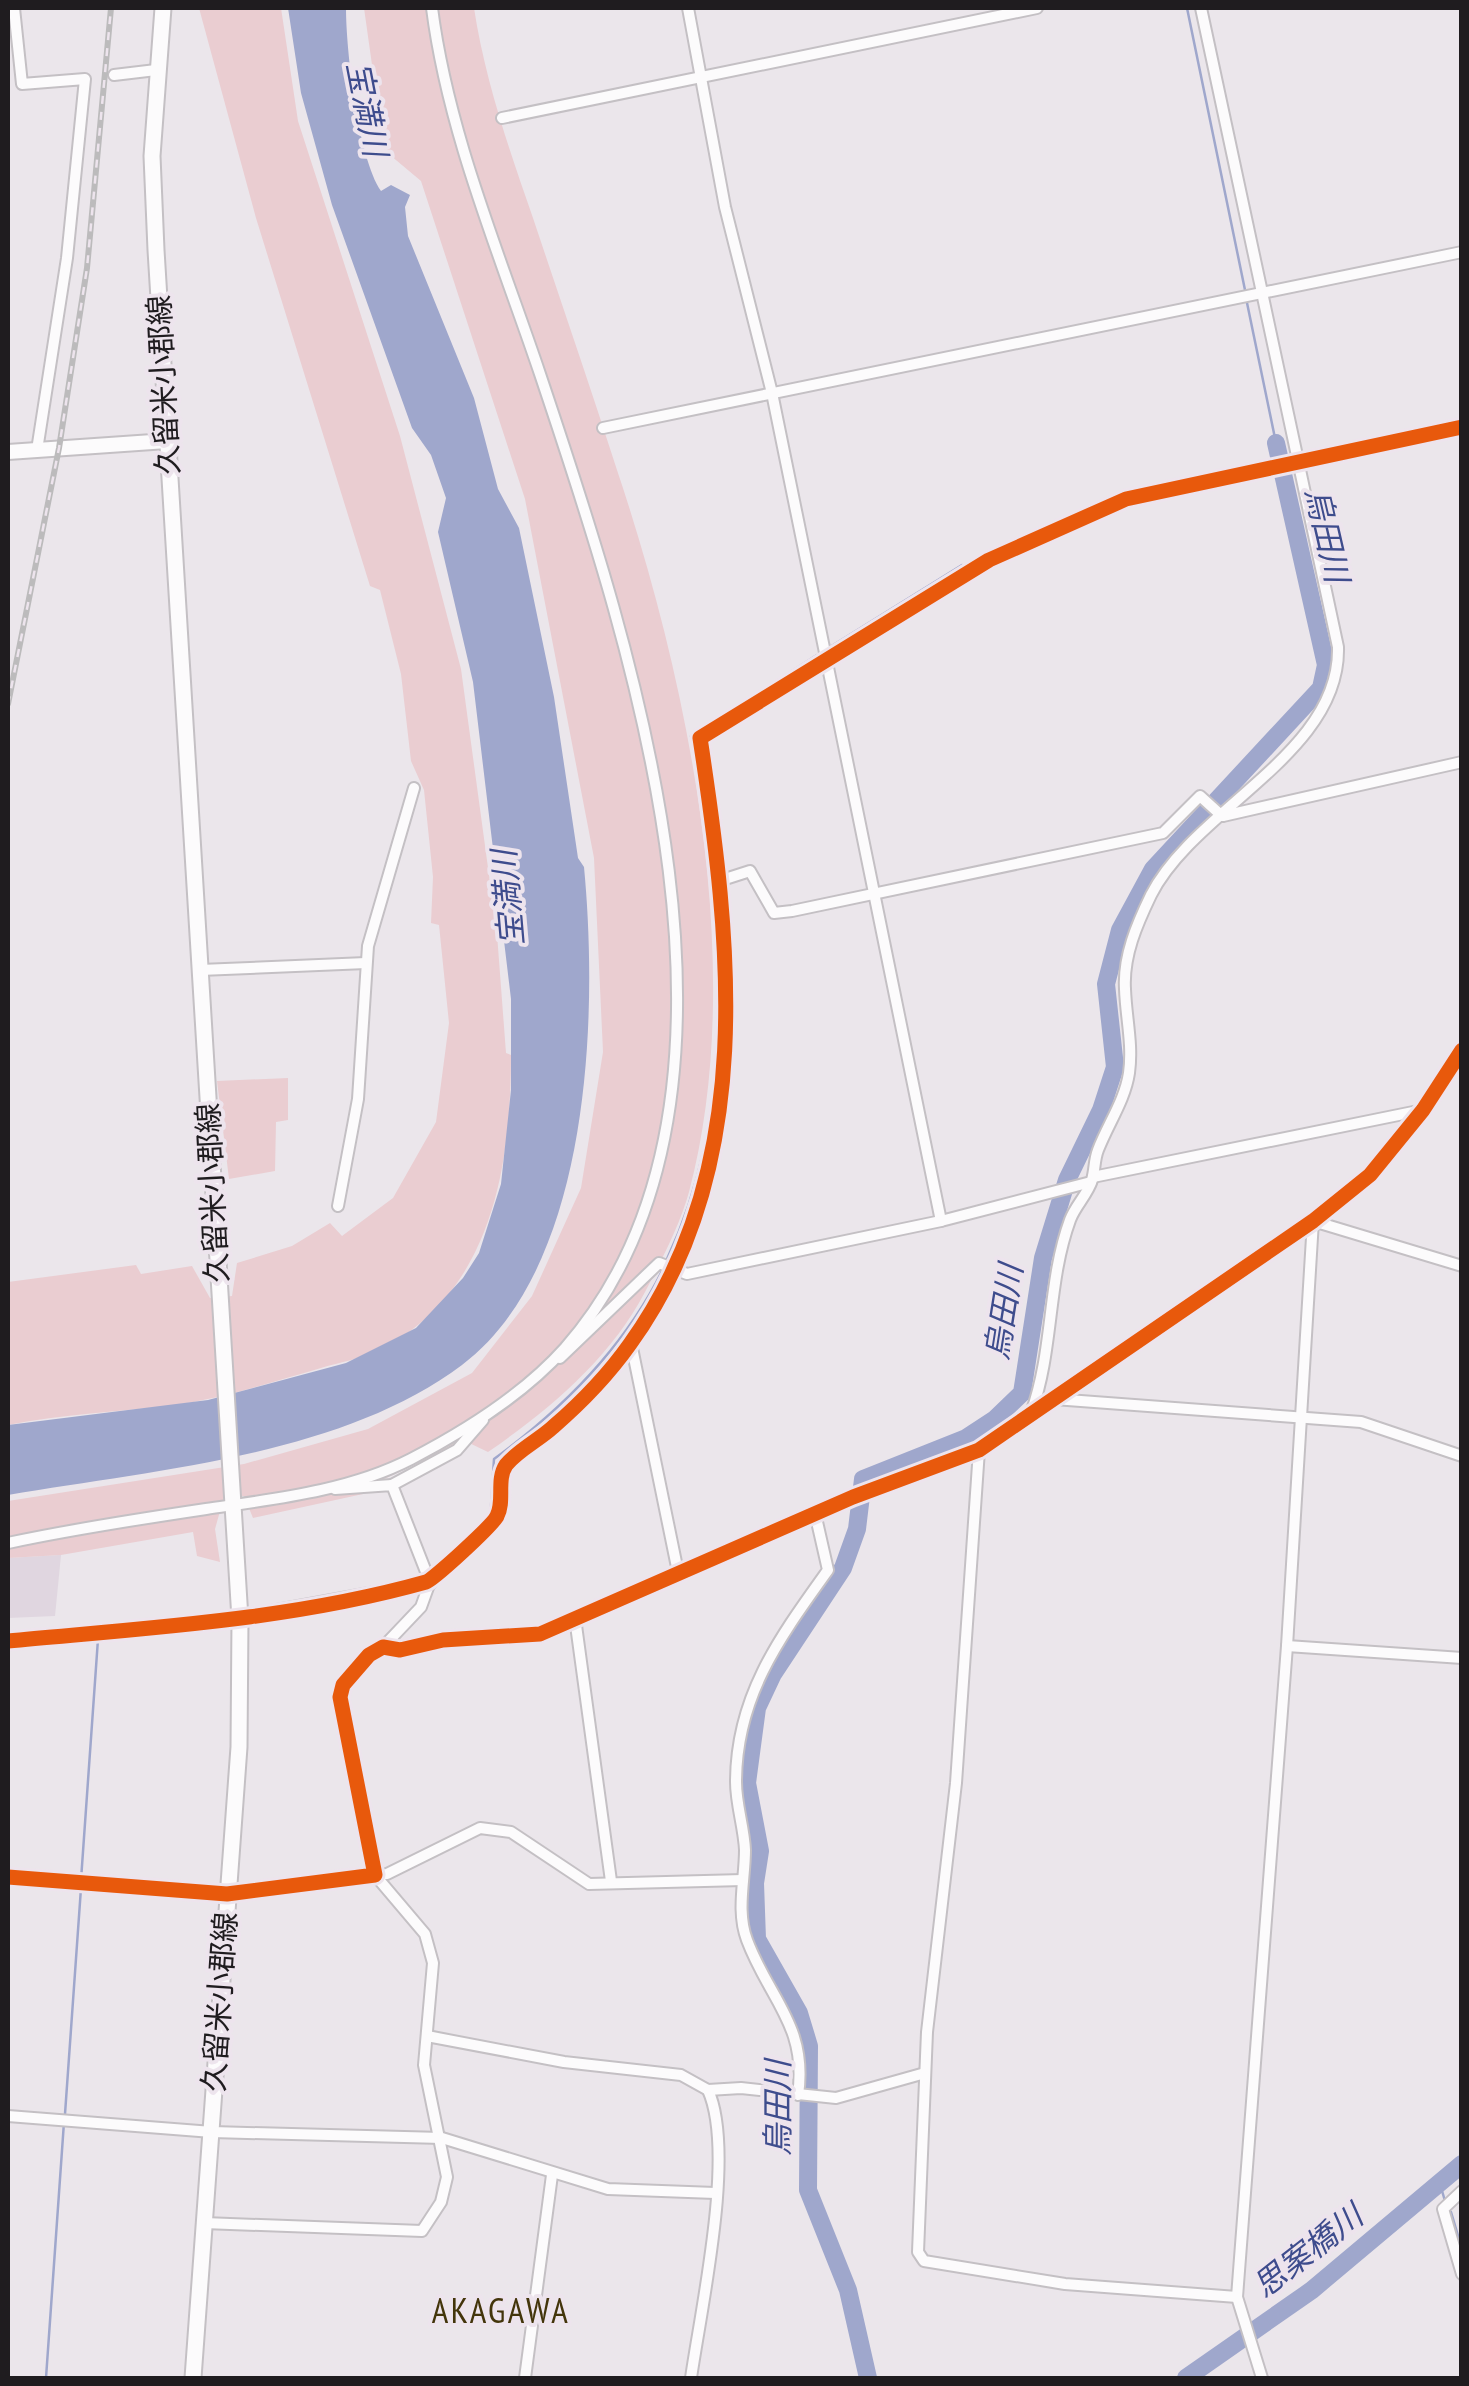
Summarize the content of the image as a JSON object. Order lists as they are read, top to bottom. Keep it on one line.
{"streets":{"main road":["久留米小郡線"]},"districts":["AKAGAWA"],"water":["宝満川","烏田川","思案橋川"]}
